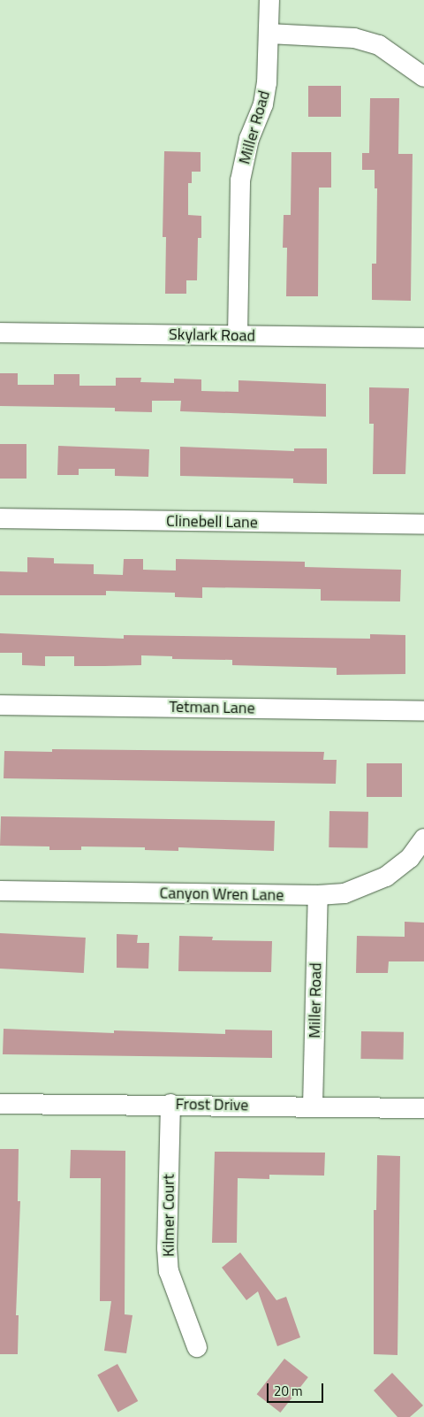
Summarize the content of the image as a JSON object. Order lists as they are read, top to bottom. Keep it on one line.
{"streets":{"street":["Miller Road","Skylark Road","Clinebell Lane","Tetman Lane","Canyon Wren Lane","Frost Drive","Kilmer Court"]},"crossings":[["Miller Road","Skylark Road"],["Miller Road","Canyon Wren Lane"],["Miller Road","Frost Drive"],["Frost Drive","Kilmer Court"]],"scale_bar":"20 m"}
